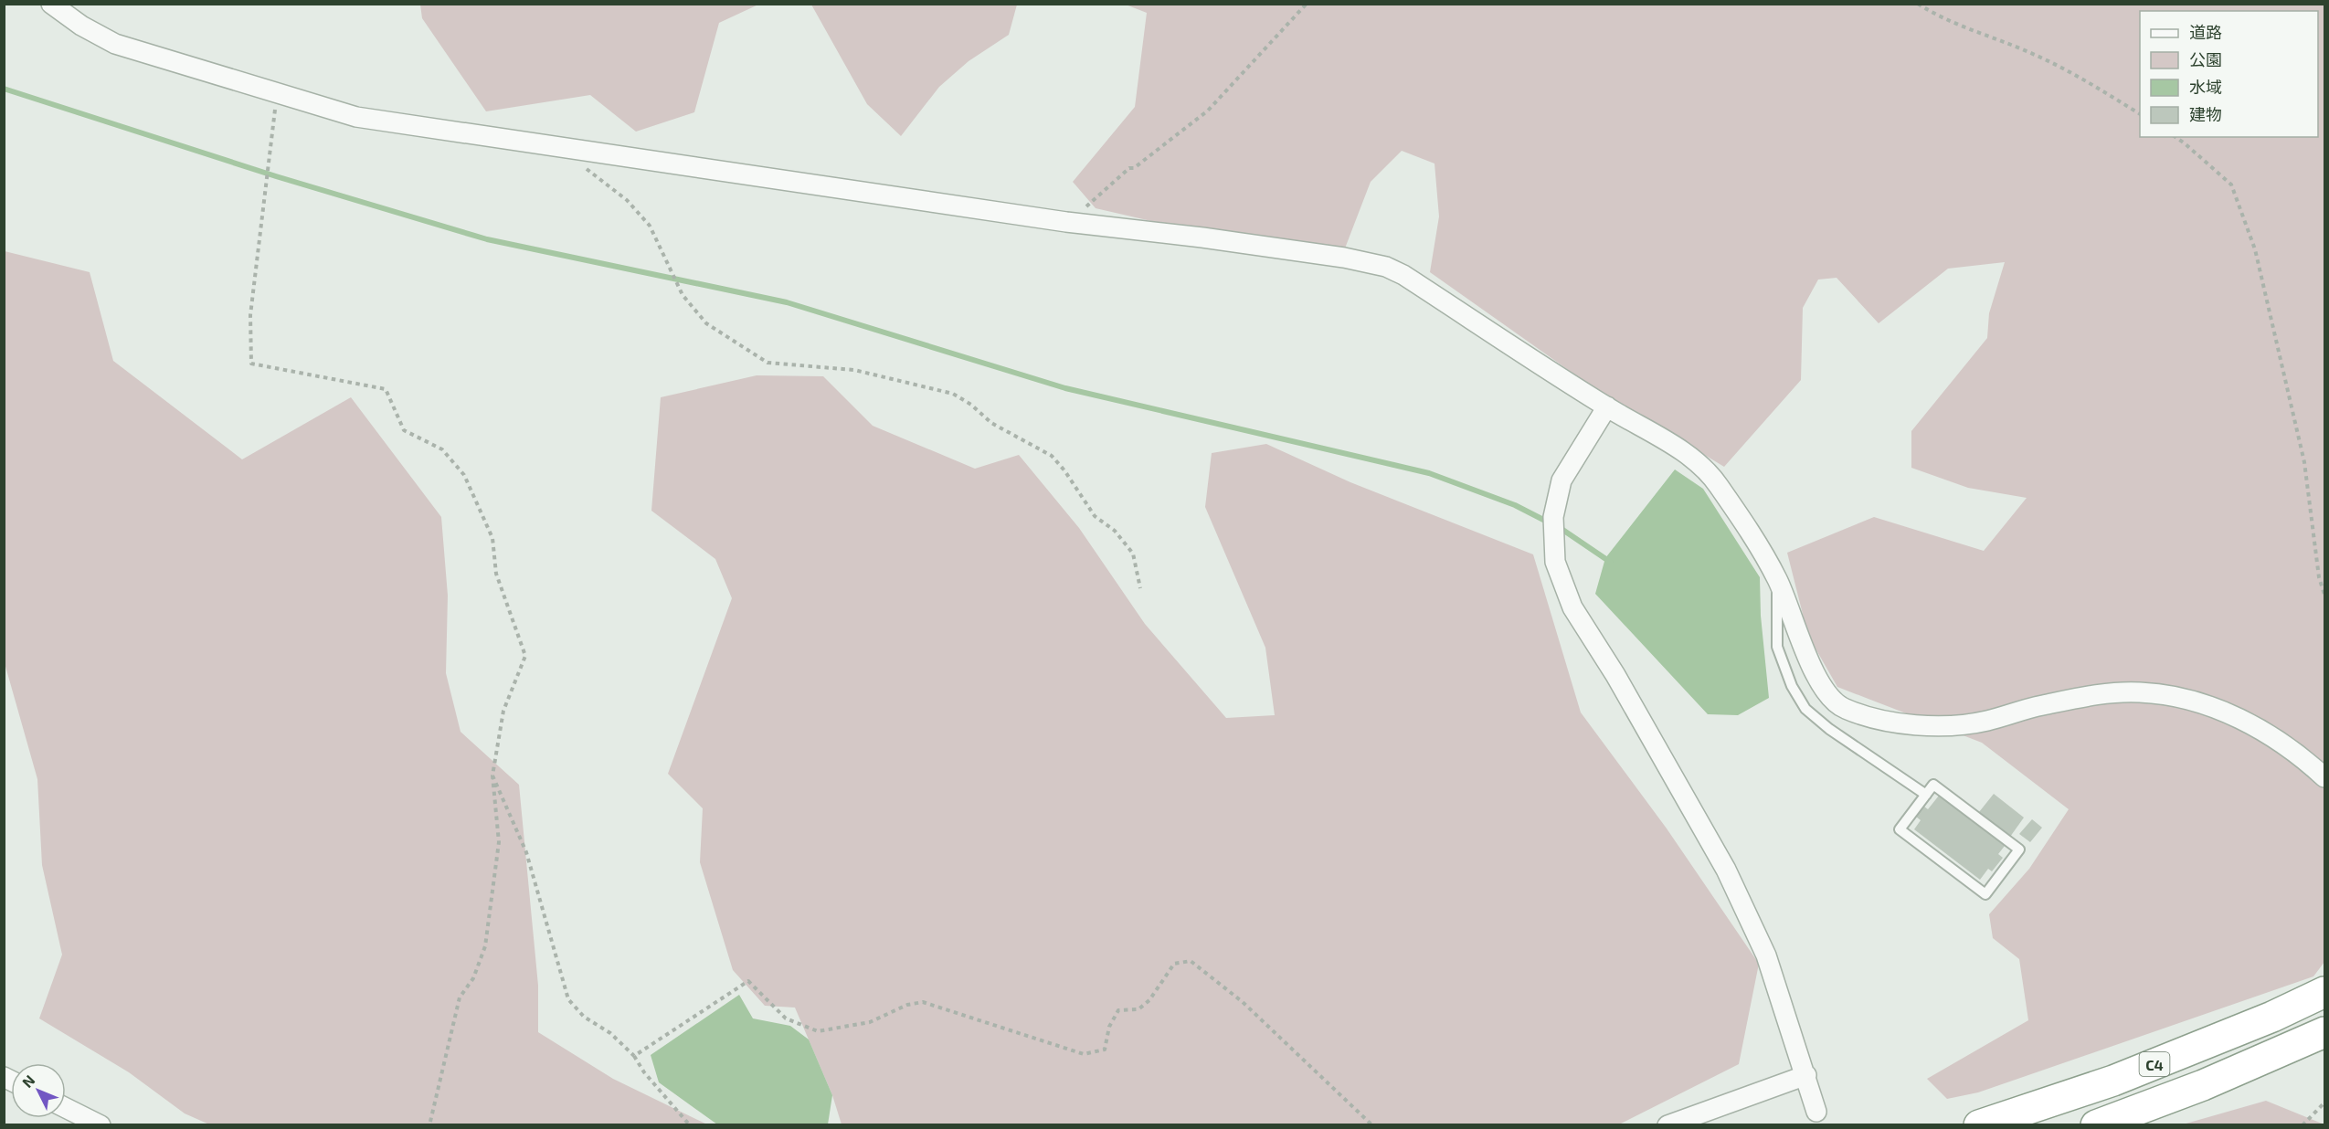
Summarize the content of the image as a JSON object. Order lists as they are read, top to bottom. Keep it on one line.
{"streets":{"highway":["C4"]},"legend":["道路","公園","水域","建物"],"north":"top left"}
